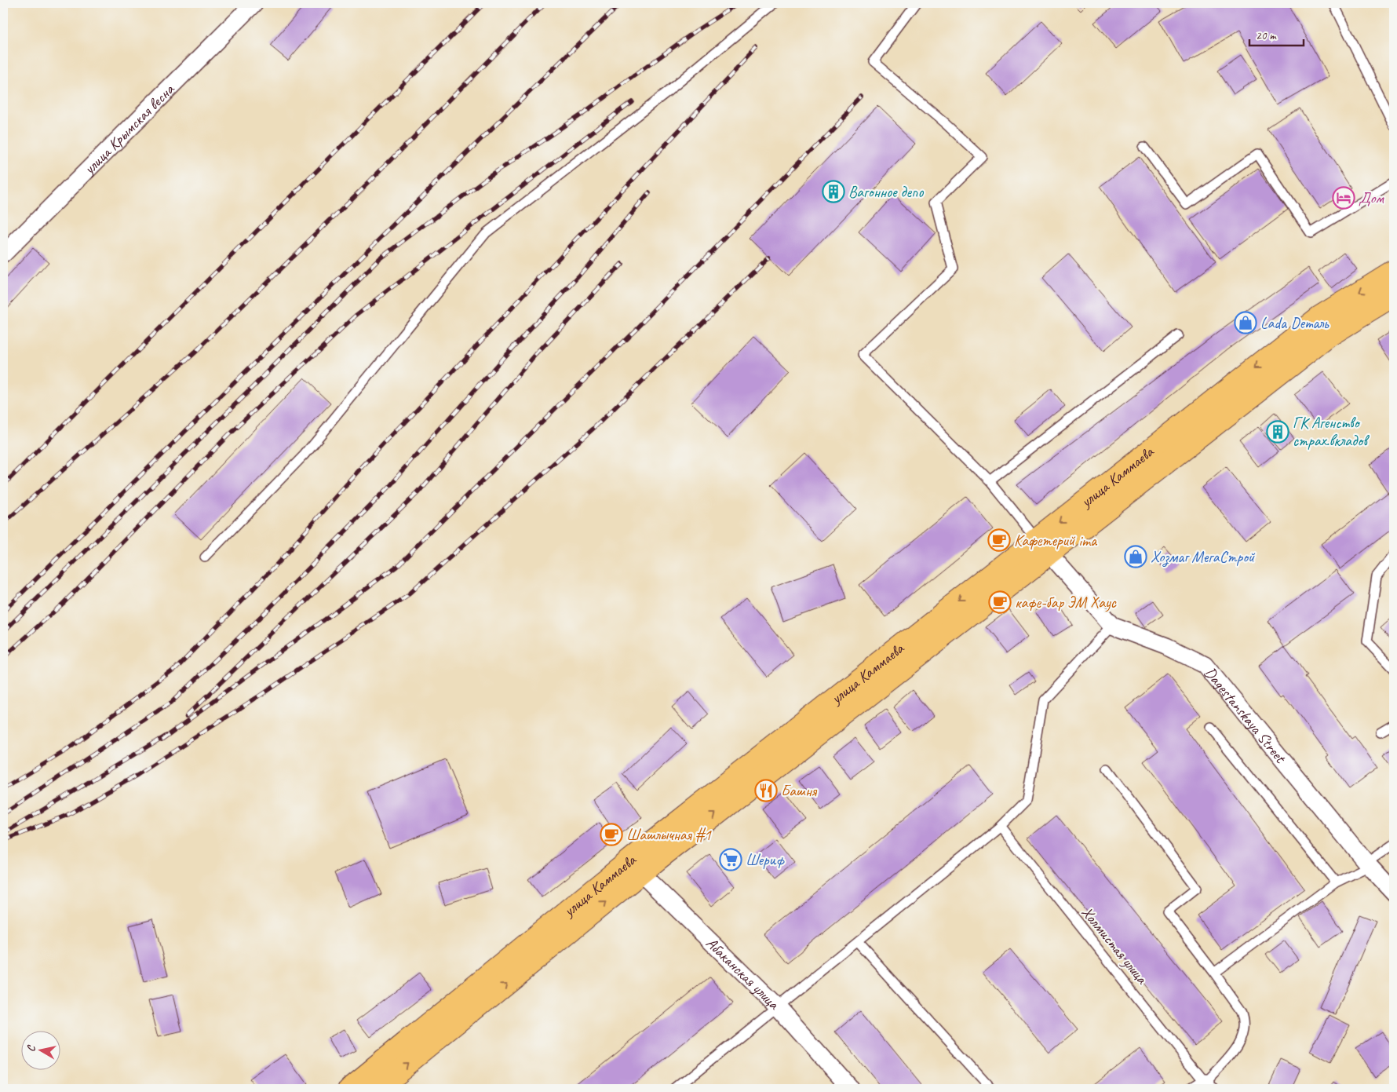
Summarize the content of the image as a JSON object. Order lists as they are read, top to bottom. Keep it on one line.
{"streets":{"main road":["улица Каммаева"],"street":["улица Крымская весна","Dagestanskaya Street","Абаканская улица"],"lane":["Холмистая улица"]},"crossings":[["улица Каммаева","Dagestanskaya Street"],["улица Каммаева","Абаканская улица"]],"places":{"building":["Вагонное депо","ГК Агенство страх.вкладов"],"hotel":["Дом"],"shop":["Lada Dеталь","Хозмаг МегаСтрой"],"cafe":["Кафетерий ima","кафе-бар ЭМ Хаус","Шашлычная #1"],"restaurant":["Башня"],"supermarket":["Шериф"]},"scale_bar":"20 m","north":"left"}
